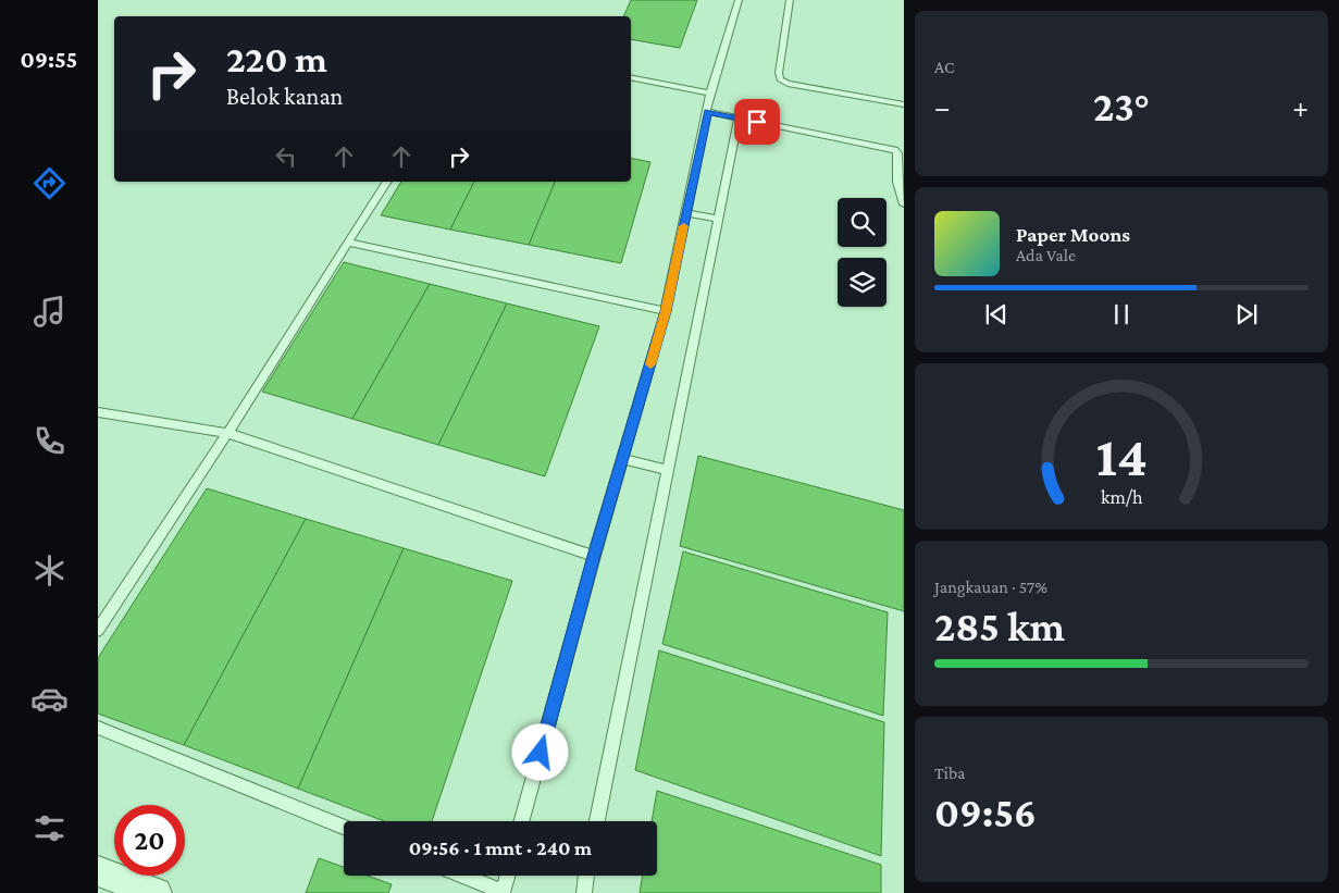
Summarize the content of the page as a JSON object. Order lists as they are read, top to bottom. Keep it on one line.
{"page":{"tabs":"09:55","tile":["AC",["Jangkauan · 57%","285 km"],["Tiba","09:56"]],"turn":["220 m","Belok kanan"],"heat":["−","23°","+"],"song":["Paper Moons","Ada Vale"],"limit":"20","trip":"09:56 · 1 mnt · 240 m","gauge":["14","km/h"]}}
